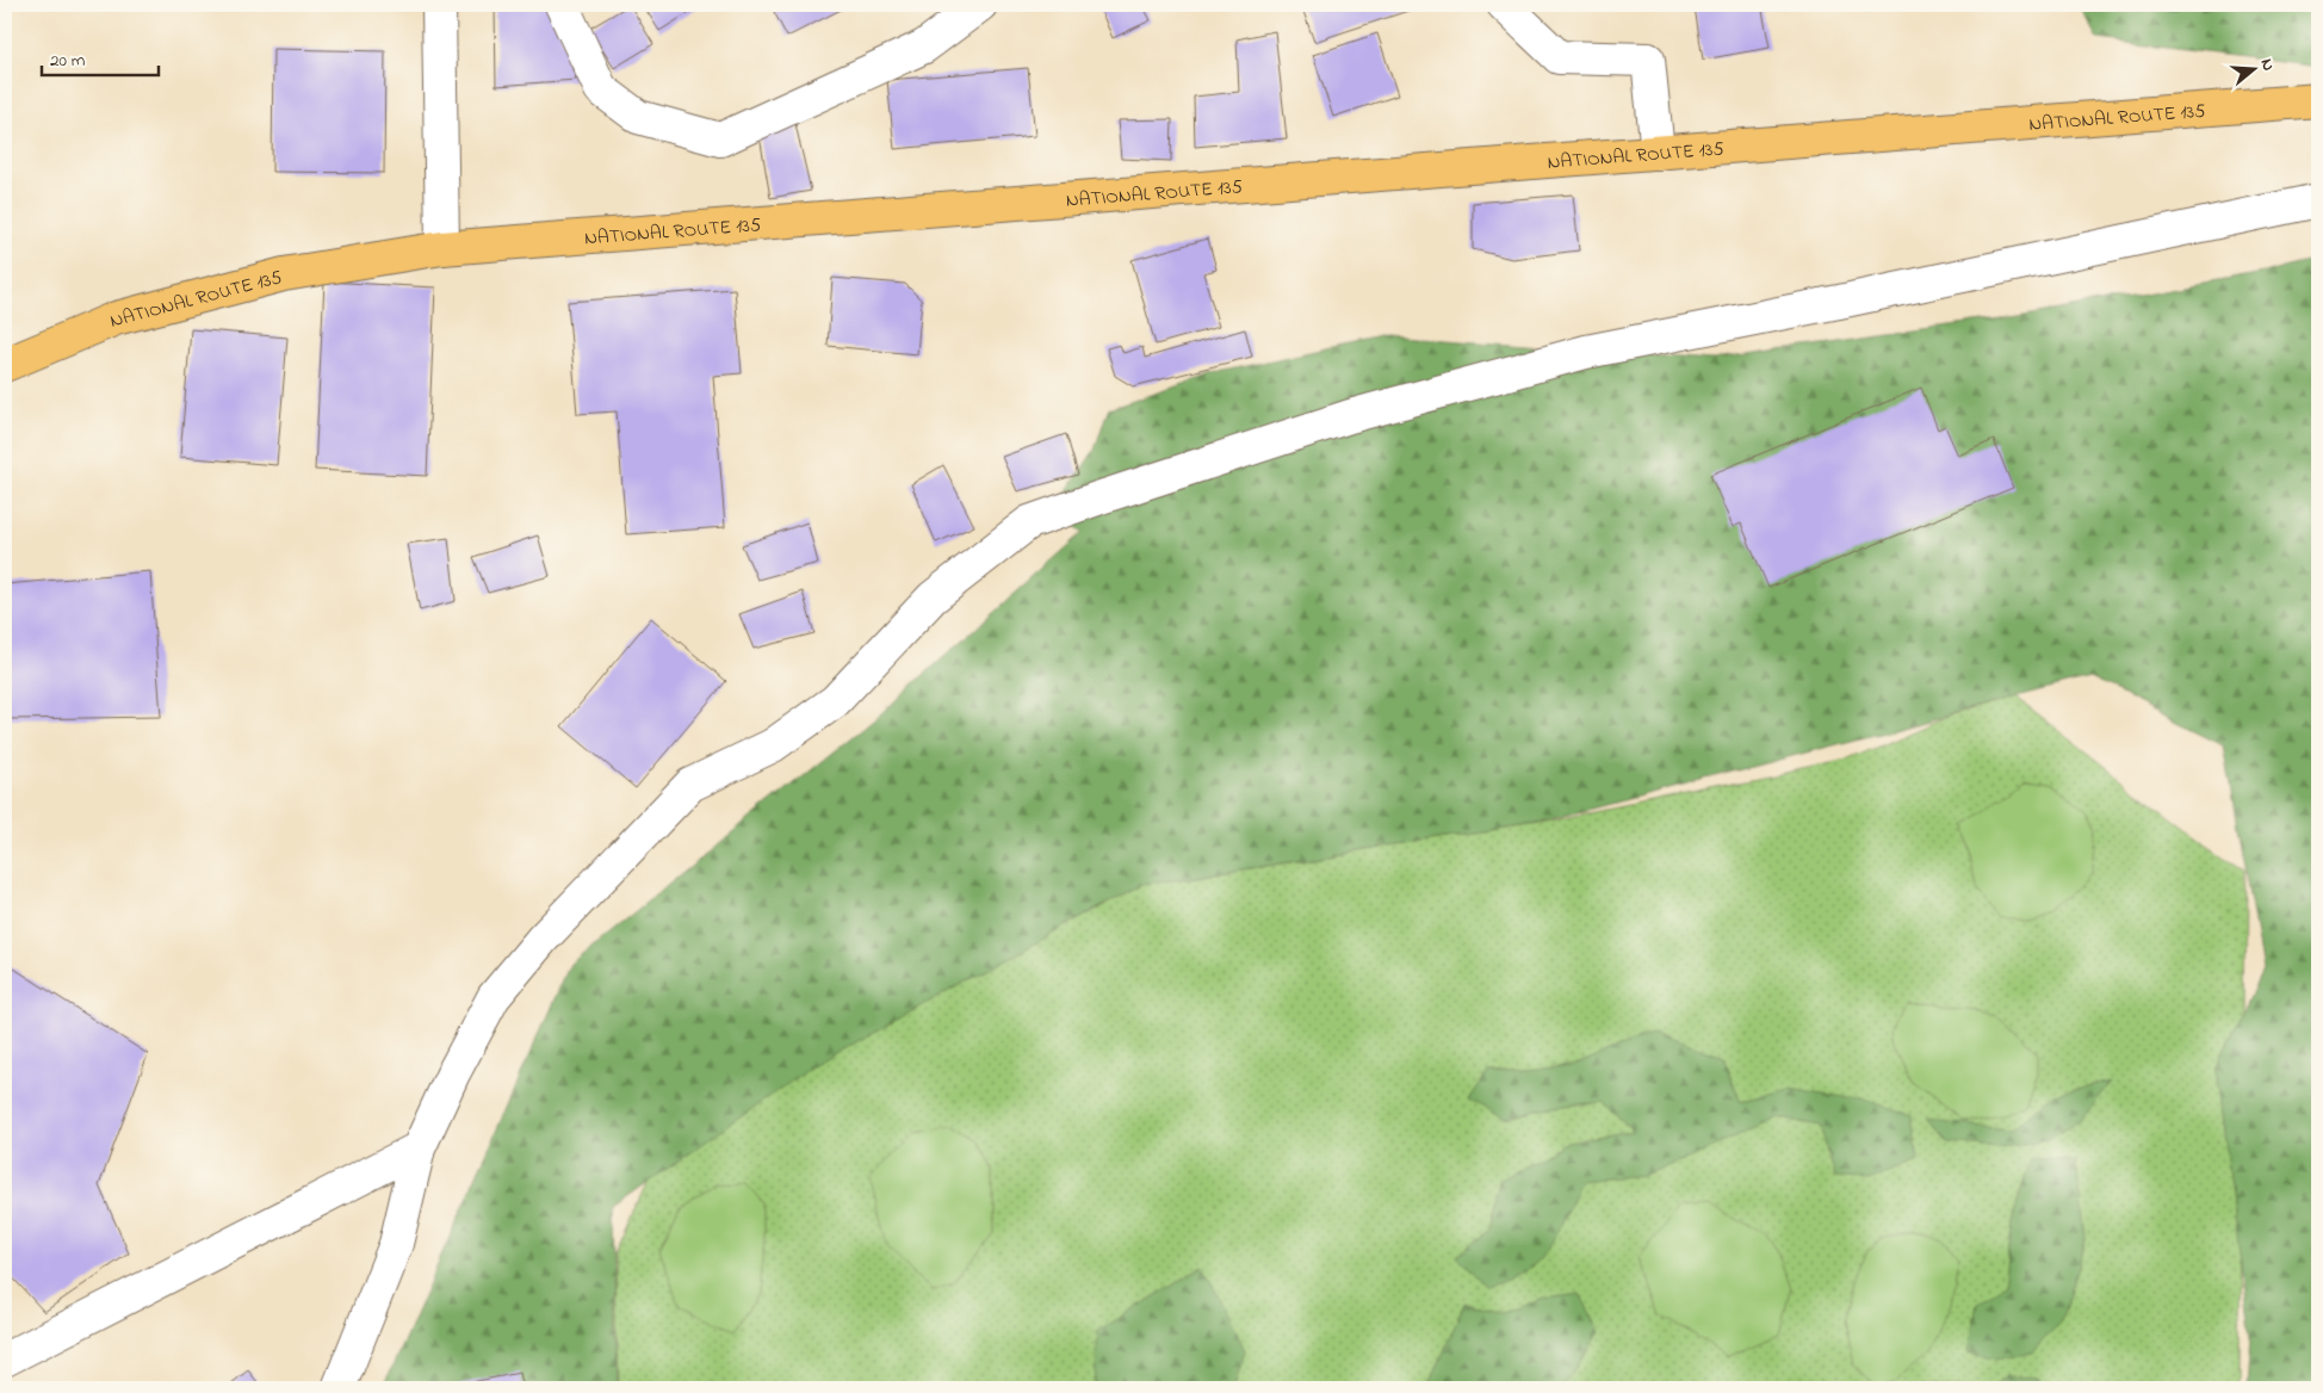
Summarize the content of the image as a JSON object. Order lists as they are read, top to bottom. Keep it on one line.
{"streets":{"highway":["NATIONAL ROUTE 135"]},"scale_bar":"20 m","north":"right"}
